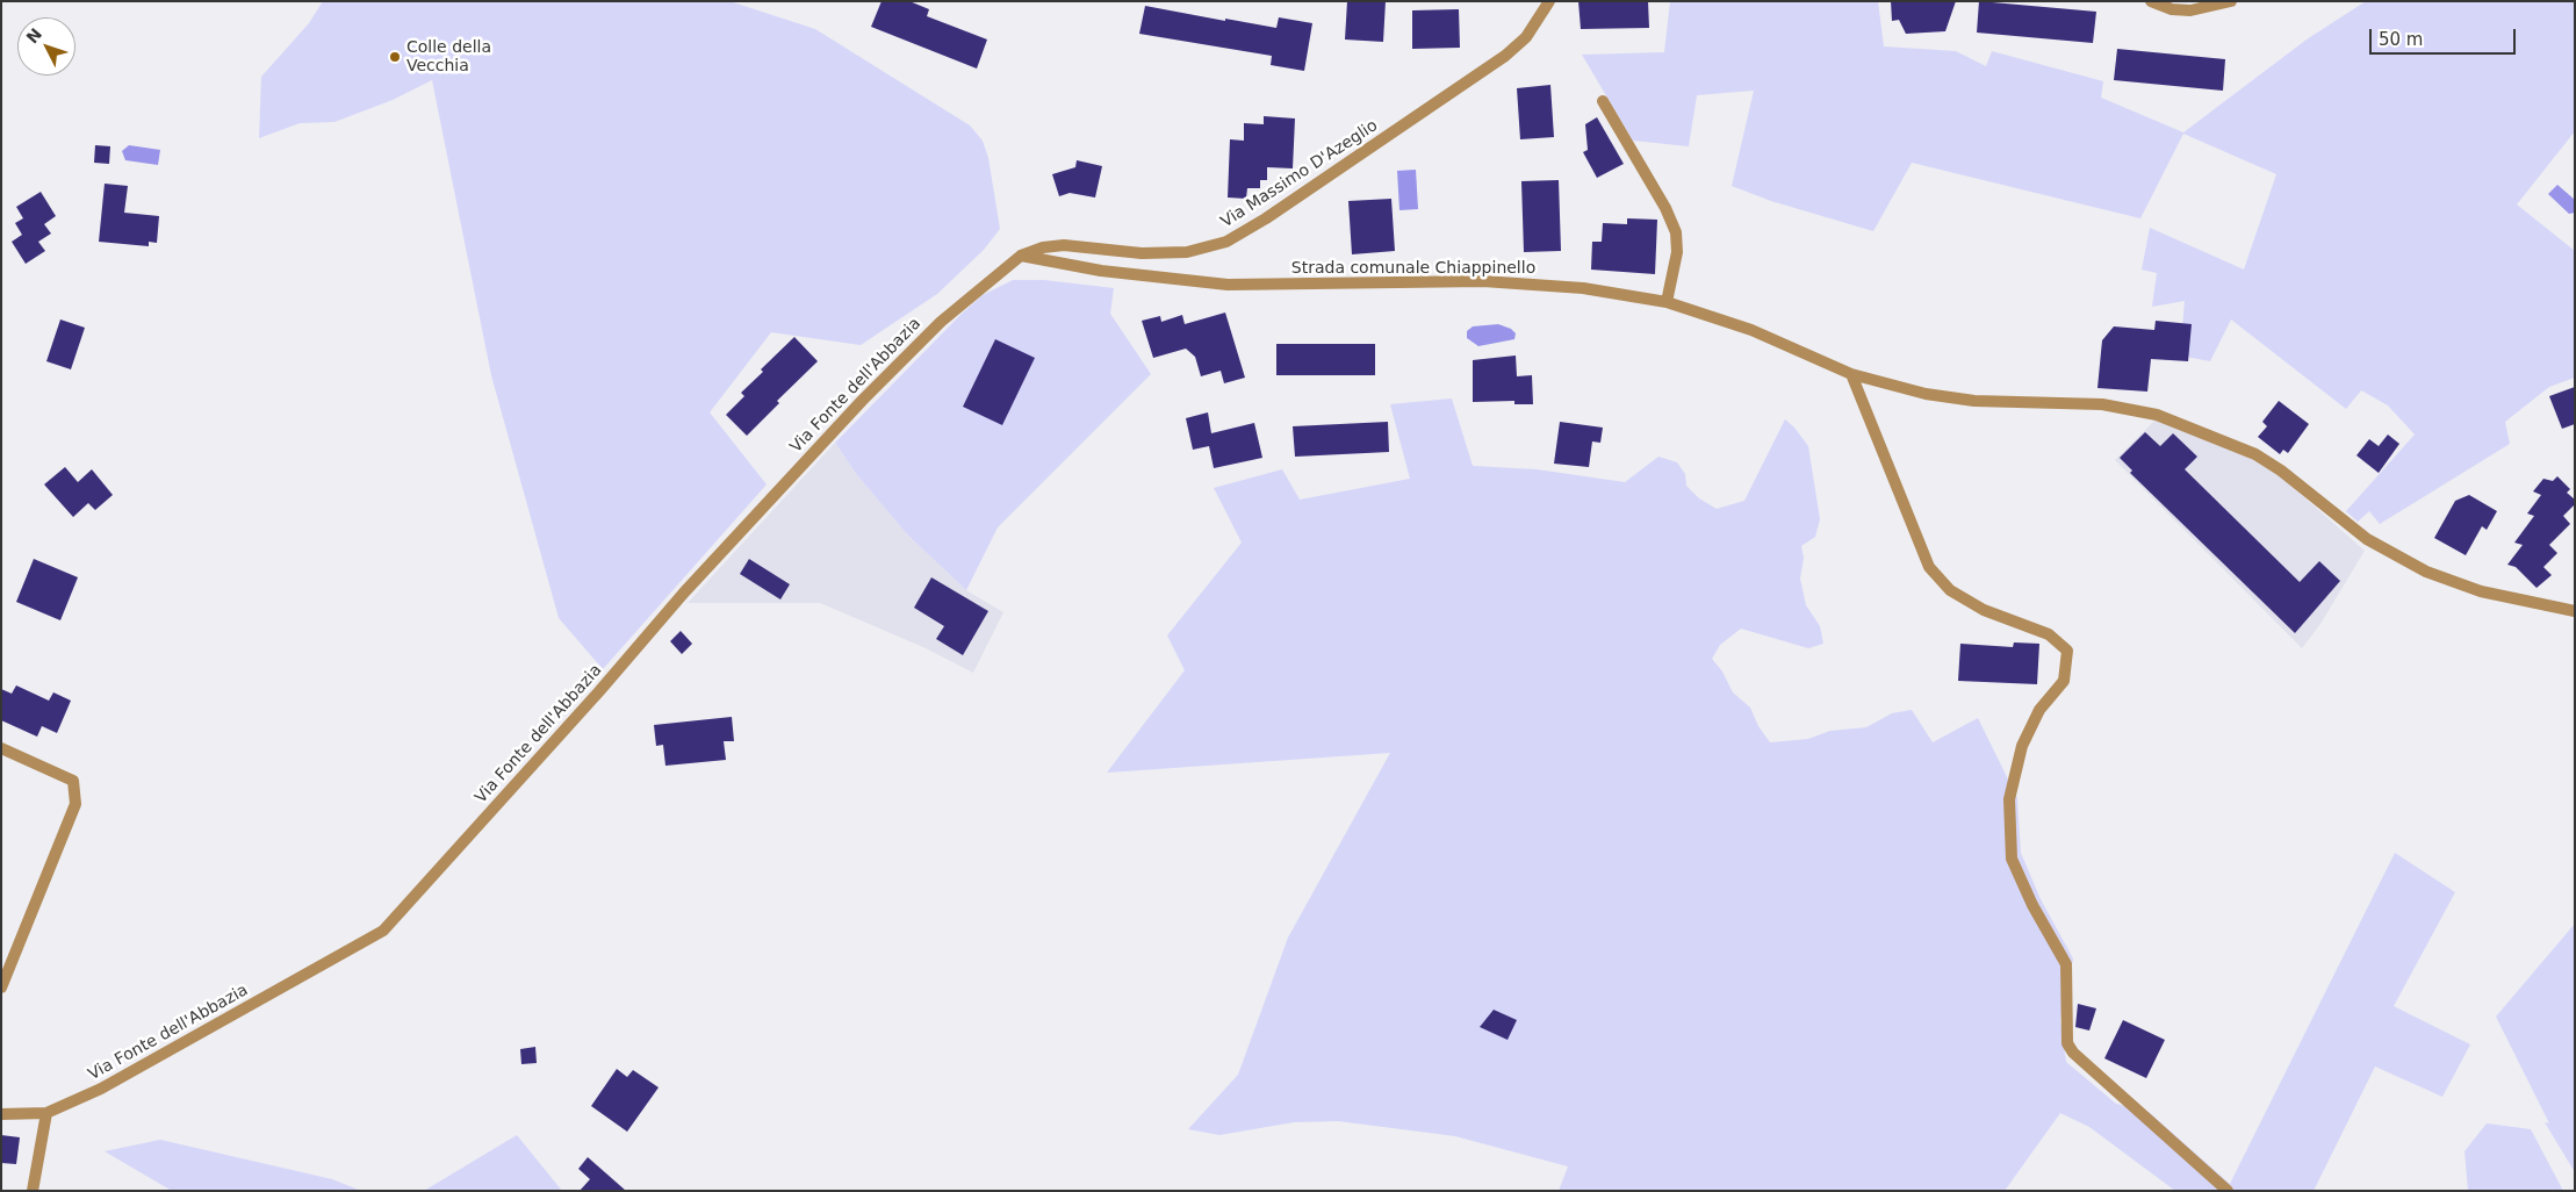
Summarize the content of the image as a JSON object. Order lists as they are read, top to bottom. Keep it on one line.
{"streets":{"street":["Via Massimo D'Azeglio","Strada comunale Chiappinello","Via Fonte dell'Abbazia"]},"crossings":[["Via Massimo D'Azeglio","Strada comunale Chiappinello"],["Via Massimo D'Azeglio","Via Fonte dell'Abbazia"],["Strada comunale Chiappinello","Via Fonte dell'Abbazia"]],"places":["Colle della Vecchia"],"scale_bar":"50 m","north":"top left"}
